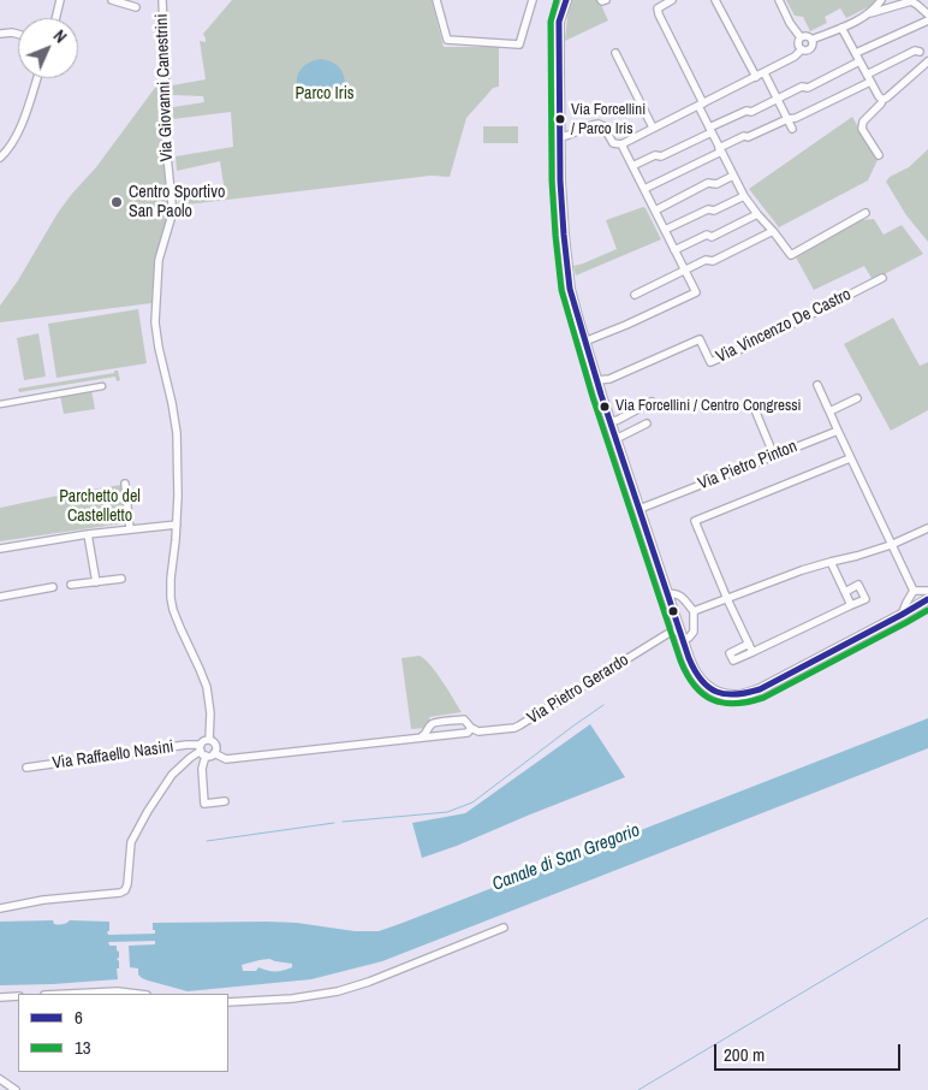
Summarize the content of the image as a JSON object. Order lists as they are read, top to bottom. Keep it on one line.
{"streets":{"street":["Via Giovanni Canestrini","Via Vincenzo De Castro","Via Pietro Pinton","Via Pietro Gerardo","Via Raffaello Nasini"]},"crossings":[["Via Giovanni Canestrini","Via Pietro Gerardo"],["Via Giovanni Canestrini","Via Raffaello Nasini"],["Via Pietro Gerardo","Via Raffaello Nasini"]],"water":["Canale di San Gregorio"],"parks":["Parco Iris","Parchetto del Castelletto"],"places":["Via Forcellini / Parco Iris","Centro Sportivo San Paolo","Via Forcellini / Centro Congressi"],"lines":["transit line 6","transit line 13"],"legend":["6","13"],"scale_bar":"200 m","north":"top right"}
